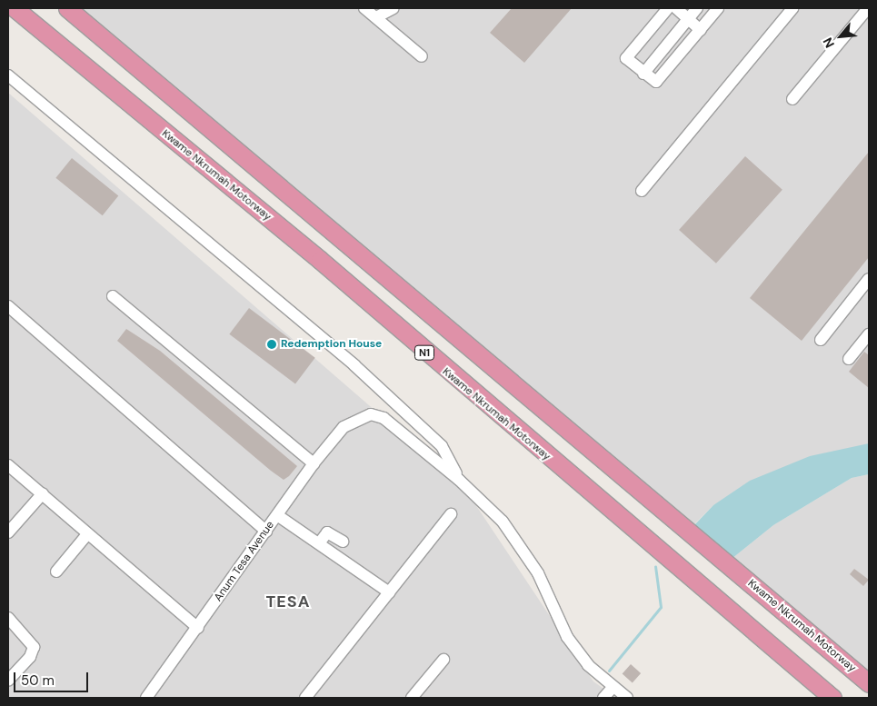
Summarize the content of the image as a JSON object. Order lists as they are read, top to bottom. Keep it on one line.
{"streets":{"highway":["Kwame Nkrumah Motorway","N1"],"street":["Anum Tesa Avenue"]},"districts":["TESA"],"places":["Redemption House"],"scale_bar":"50 m","north":"bottom left"}
